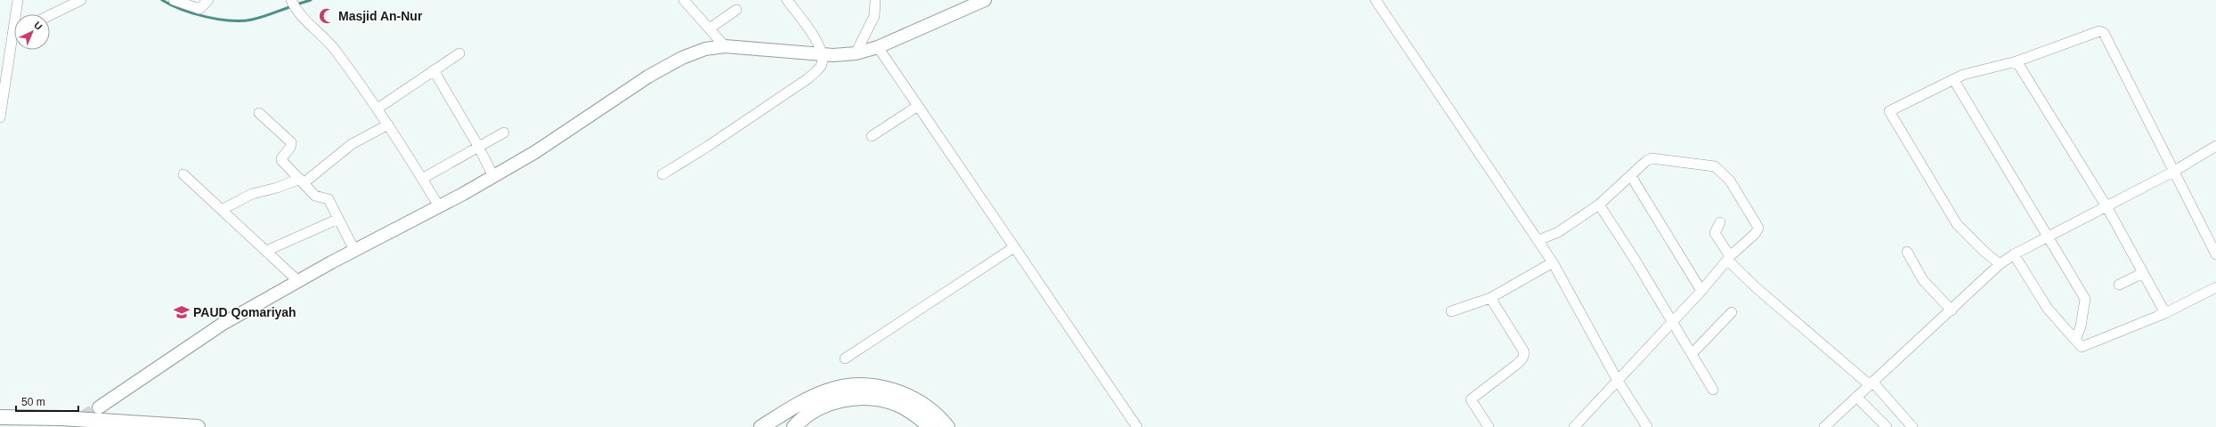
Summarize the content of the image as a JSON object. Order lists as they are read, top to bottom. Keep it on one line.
{"places":{"mosque":["Masjid An-Nur"],"school or university":["PAUD Qomariyah"]},"scale_bar":"50 m","north":"top right"}
